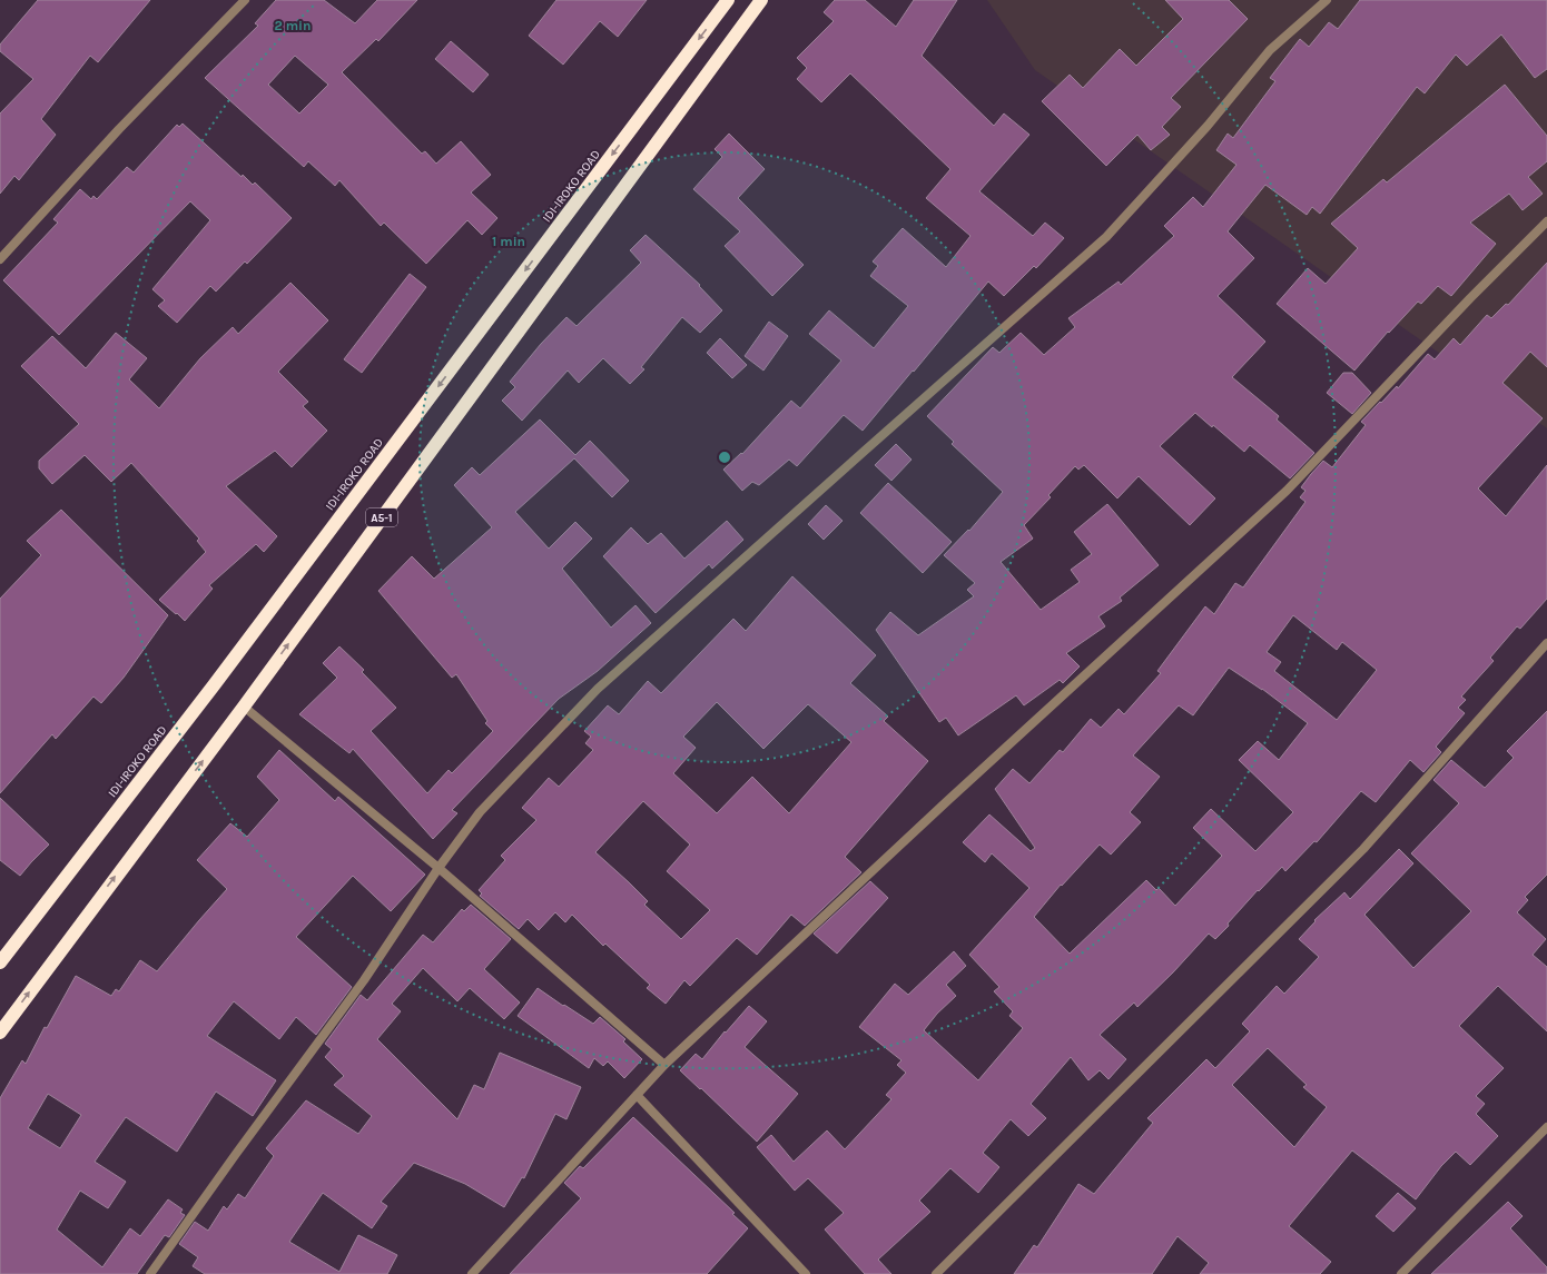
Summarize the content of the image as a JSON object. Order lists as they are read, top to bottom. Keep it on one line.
{"streets":{"highway":["IDI-IROKO ROAD","A5-1"]},"rings":["2 min","1 min"]}
